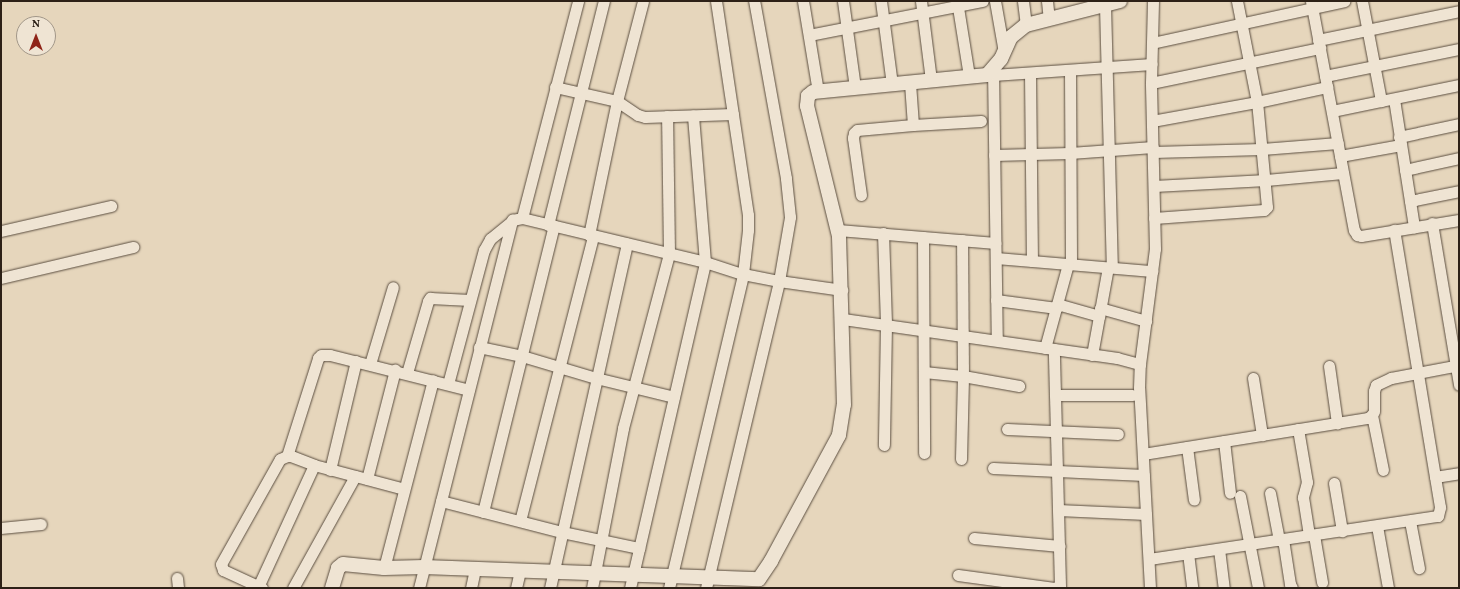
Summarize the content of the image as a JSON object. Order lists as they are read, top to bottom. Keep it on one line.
{"north":"top"}
